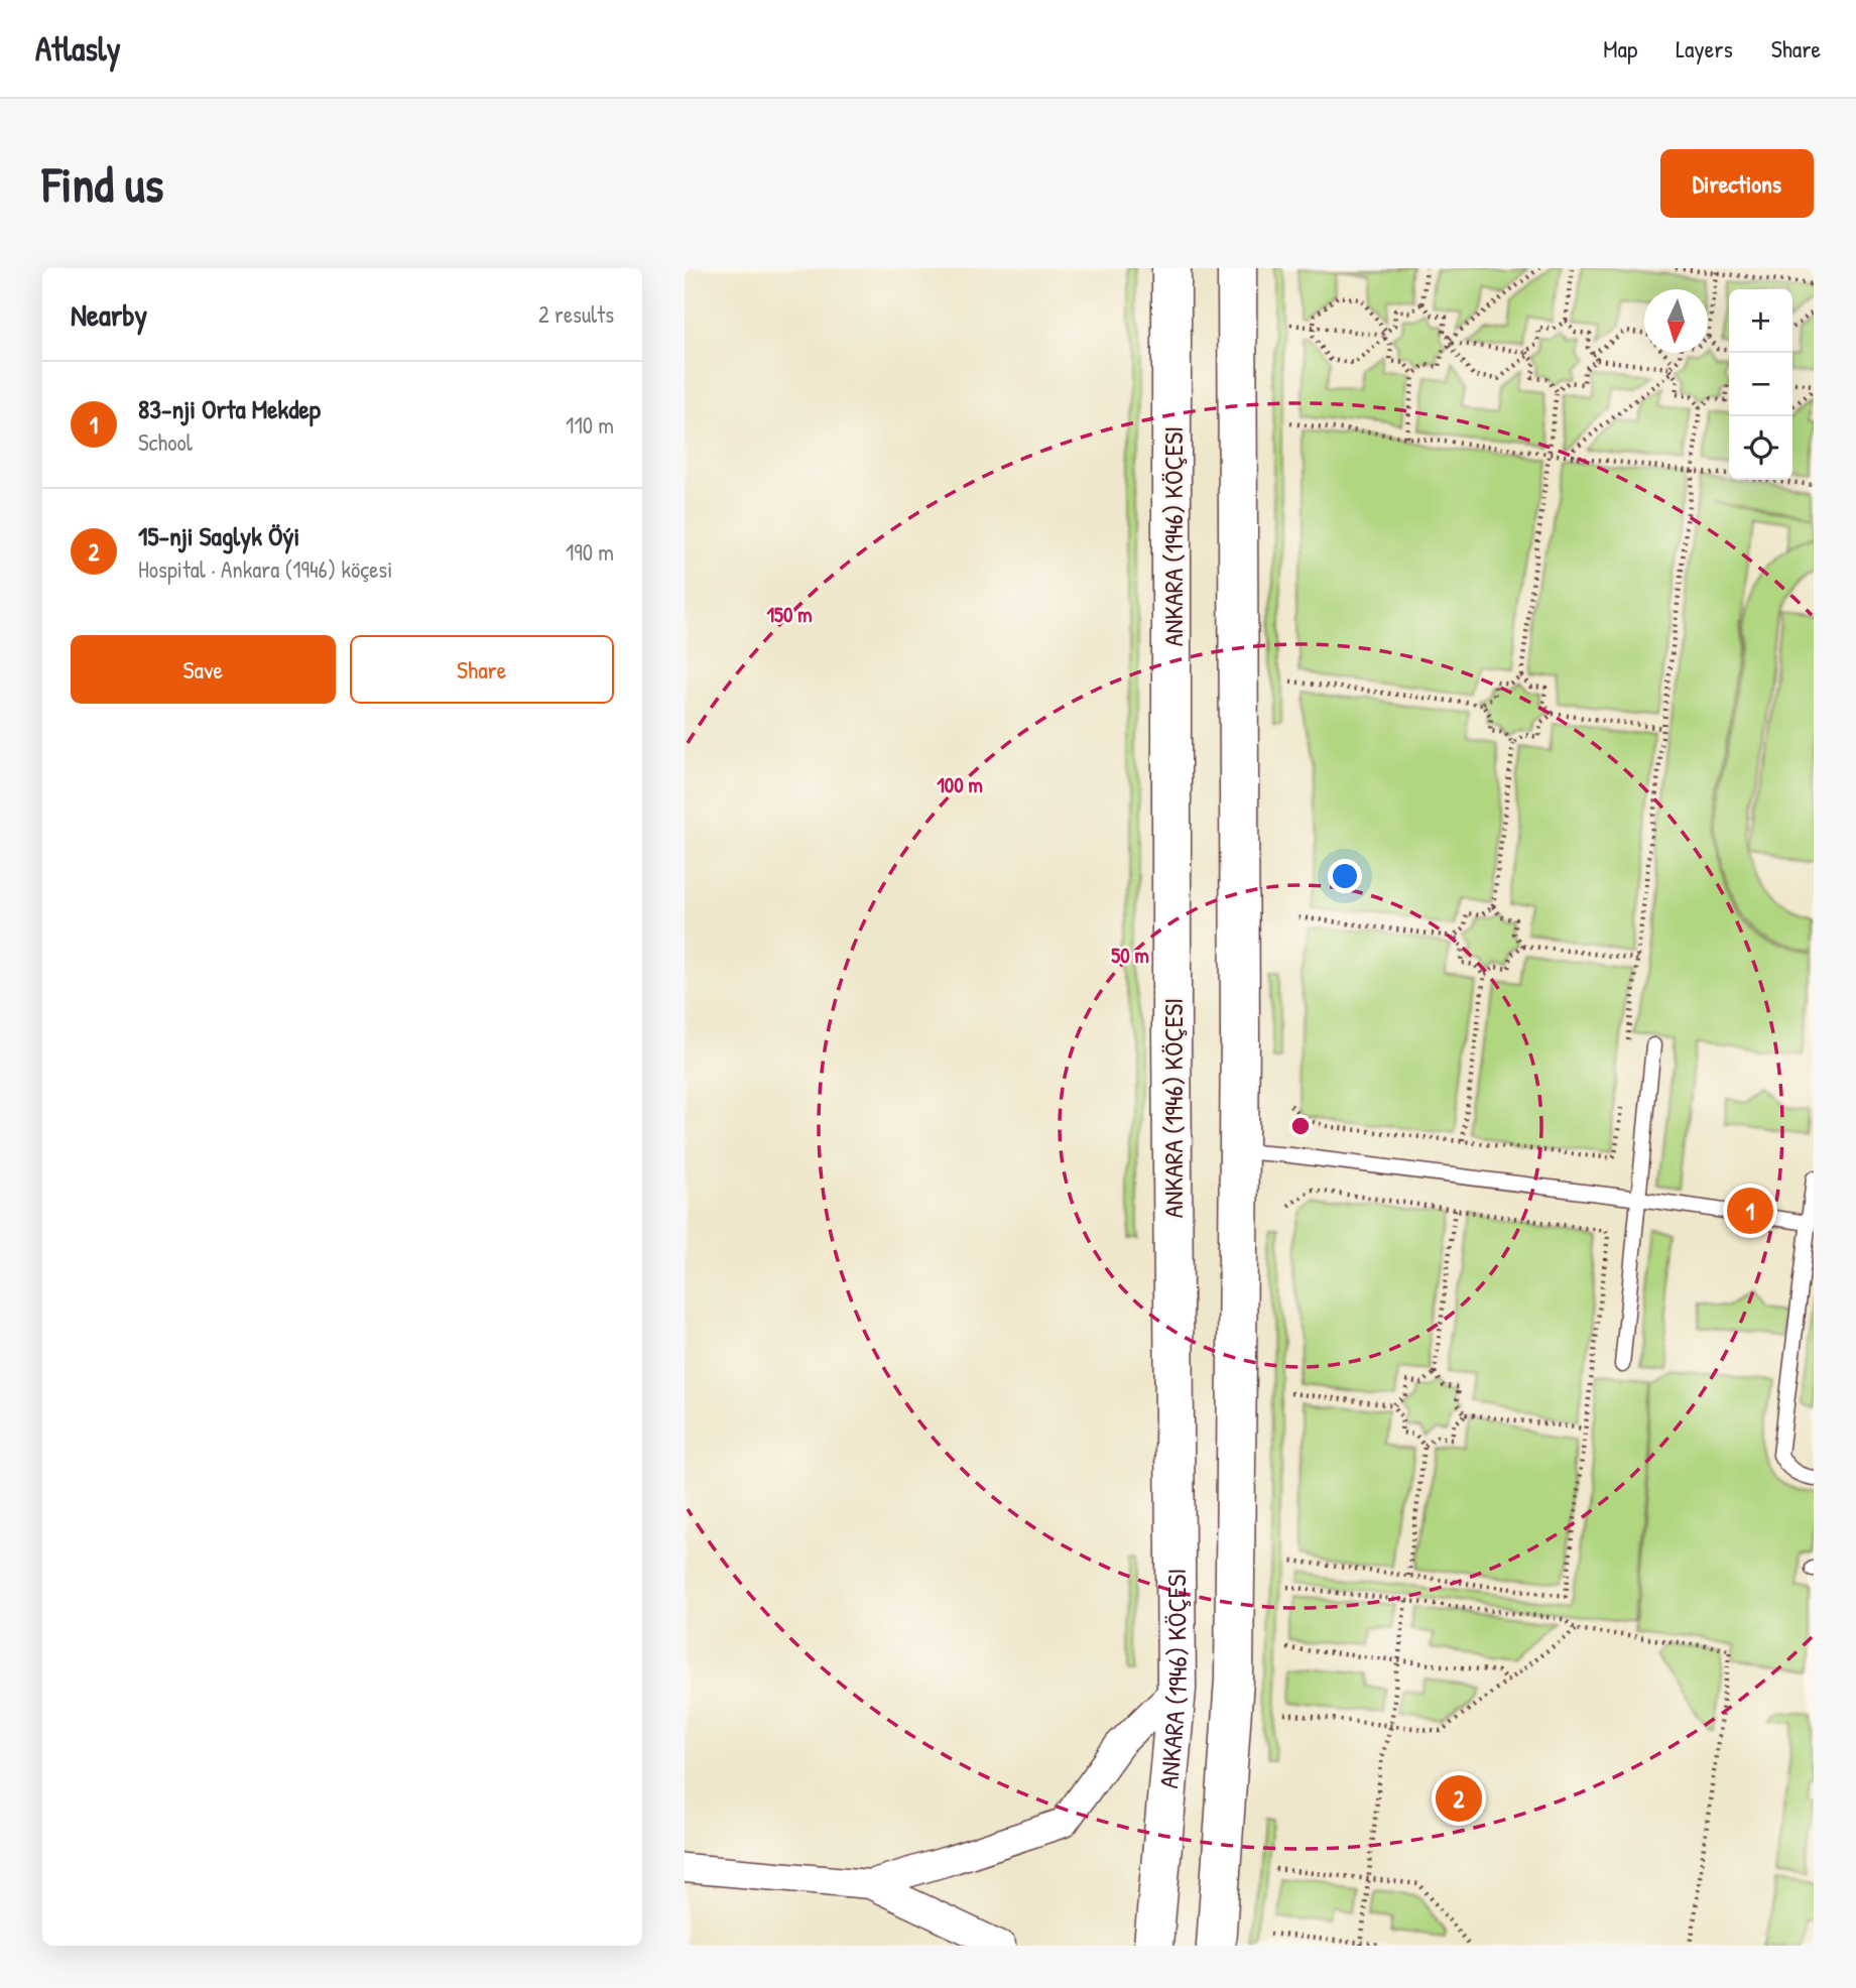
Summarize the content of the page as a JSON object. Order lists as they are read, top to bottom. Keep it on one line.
{"streets":{"main road":["ANKARA (1946) KÖÇESI"]},"north":"bottom","page":{"header":"Atlasly","nav":["Map","Layers","Share"],"buttons":["Directions",["Save","Share"]],"title":"Find us","heading":["Nearby","2 results"],"map_buttons":["+","−"],"list":[{"mark":"1","name":"83-nji Orta Mekdep","note":"School","value":"110 m"},{"mark":"2","name":"15-nji Saglyk Öýi","note":"Hospital · Ankara (1946) köçesi","value":"190 m"}],"pins":["1","2"]},"rings":["150 m","100 m","50 m"]}
